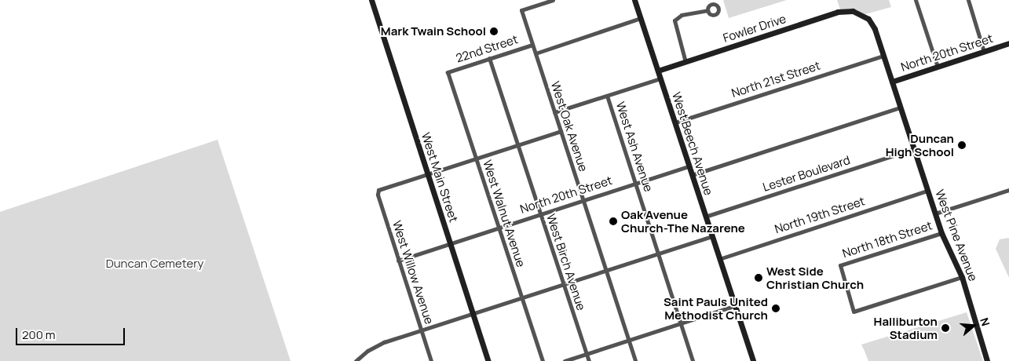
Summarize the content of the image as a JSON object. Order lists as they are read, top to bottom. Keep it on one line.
{"streets":{"street":["Fowler Drive","22nd Street","North 20th Street","North 21st Street","West Oak Avenue","West Beech Avenue","West Ash Avenue","Lester Boulevard","West Main Street","West Walnut Avenue","North 19th Street","West Pine Avenue","North 18th Street","West Birch Avenue","West Willow Avenue"]},"crossings":[["Fowler Drive","West Beech Avenue"],["Fowler Drive","West Pine Avenue"],["22nd Street","West Oak Avenue"],["22nd Street","West Walnut Avenue"],["22nd Street","West Birch Avenue"],["North 20th Street","West Oak Avenue"],["North 20th Street","West Beech Avenue"],["North 20th Street","West Ash Avenue"],["North 20th Street","West Main Street"],["North 20th Street","West Walnut Avenue"],["North 20th Street","West Pine Avenue"],["North 20th Street","West Birch Avenue"],["North 20th Street","West Willow Avenue"],["North 21st Street","West Beech Avenue"],["North 21st Street","West Pine Avenue"],["West Beech Avenue","Lester Boulevard"],["West Beech Avenue","North 19th Street"],["Lester Boulevard","West Pine Avenue"],["West Main Street","West Willow Avenue"],["North 19th Street","West Pine Avenue"],["West Pine Avenue","North 18th Street"]],"parks":["Duncan Cemetery"],"places":["Mark Twain School","Duncan High School","Oak Avenue Church-The Nazarene","West Side Christian Church","Saint Pauls United Methodist Church","Halliburton Stadium"],"scale_bar":"200 m","north":"right"}
